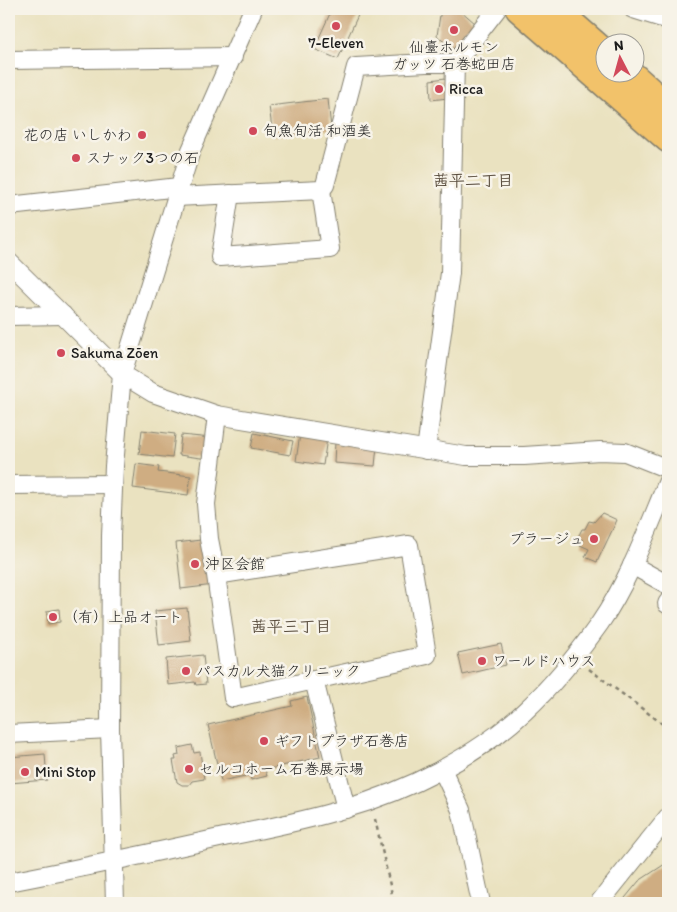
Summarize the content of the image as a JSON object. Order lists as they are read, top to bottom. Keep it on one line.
{"districts":["茜平二丁目","茜平三丁目"],"places":["7-Eleven","仙臺ホルモン ガッツ 石巻蛇田店","Ricca","旬魚旬活 和酒美","花の店 いしかわ","スナック3つの石","Sakuma Zōen","プラージュ","沖区会館","（有）上品オート","ワールドハウス","パスカル犬猫クリニック","ギフトプラザ石巻店","セルコホーム石巻展示場","Mini Stop"],"north":"top"}
